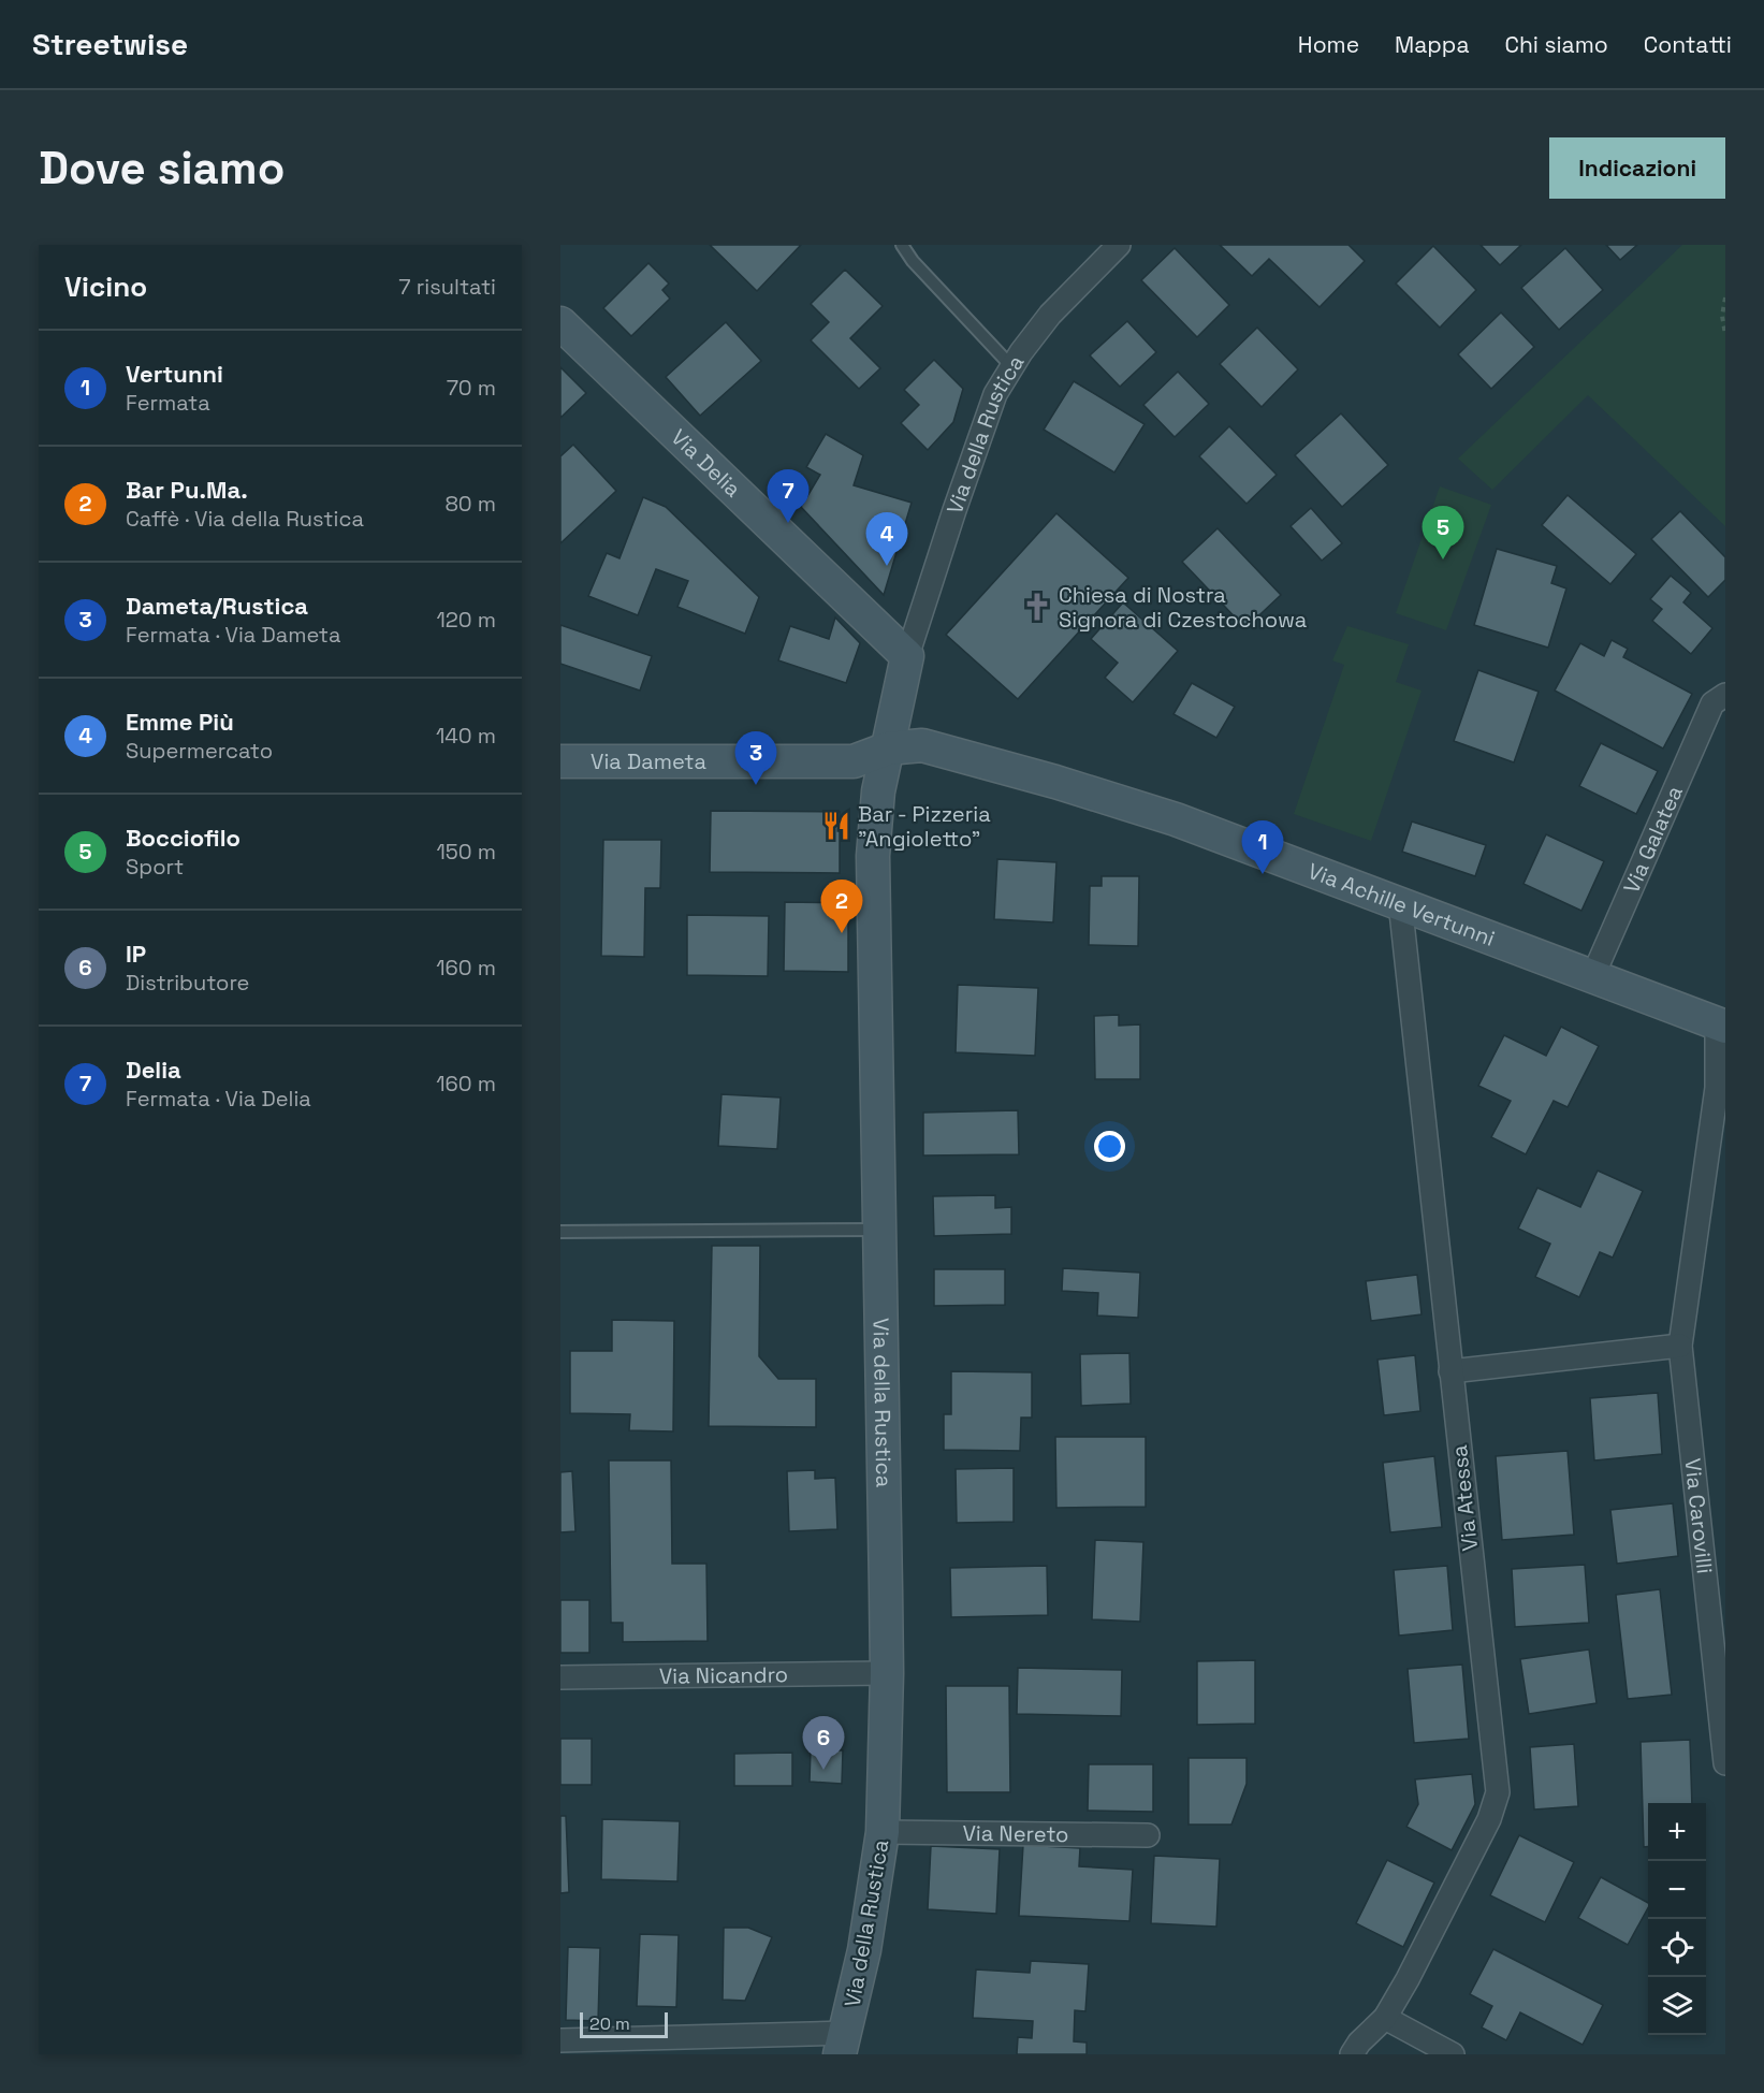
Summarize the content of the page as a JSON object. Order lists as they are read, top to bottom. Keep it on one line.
{"streets":{"street":["Via della Rustica","Via Delia","Via Dameta","Via Galatea","Via Achille Vertunni","Via Atessa","Via Carovilli","Via Nicandro","Via Nereto"]},"crossings":[["Via della Rustica","Via Delia"],["Via della Rustica","Via Dameta"],["Via della Rustica","Via Achille Vertunni"],["Via della Rustica","Via Nicandro"],["Via della Rustica","Via Nereto"],["Via Dameta","Via Achille Vertunni"],["Via Galatea","Via Achille Vertunni"],["Via Achille Vertunni","Via Atessa"],["Via Achille Vertunni","Via Carovilli"]],"places":{"church":["Chiesa di Nostra Signora di Czestochowa"],"restaurant":["Bar - Pizzeria \"Angioletto\""]},"scale_bar":"20 m","page":{"header":"Streetwise","nav":["Home","Mappa","Chi siamo","Contatti"],"buttons":"Indicazioni","title":"Dove siamo","heading":["Vicino","7 risultati"],"list":[{"mark":"1","name":"Vertunni","note":"Fermata","value":"70 m"},{"mark":"2","name":"Bar Pu.Ma.","note":"Caffè · Via della Rustica","value":"80 m"},{"mark":"3","name":"Dameta/Rustica","note":"Fermata · Via Dameta","value":"120 m"},{"mark":"4","name":"Emme Più","note":"Supermercato","value":"140 m"},{"mark":"5","name":"Bocciofilo","note":"Sport","value":"150 m"},{"mark":"6","name":"IP","note":"Distributore","value":"160 m"},{"mark":"7","name":"Delia","note":"Fermata · Via Delia","value":"160 m"}],"pins":["7","5","4","3","1","2","6"],"map_buttons":["+","−"],"scale":"20 m"}}
